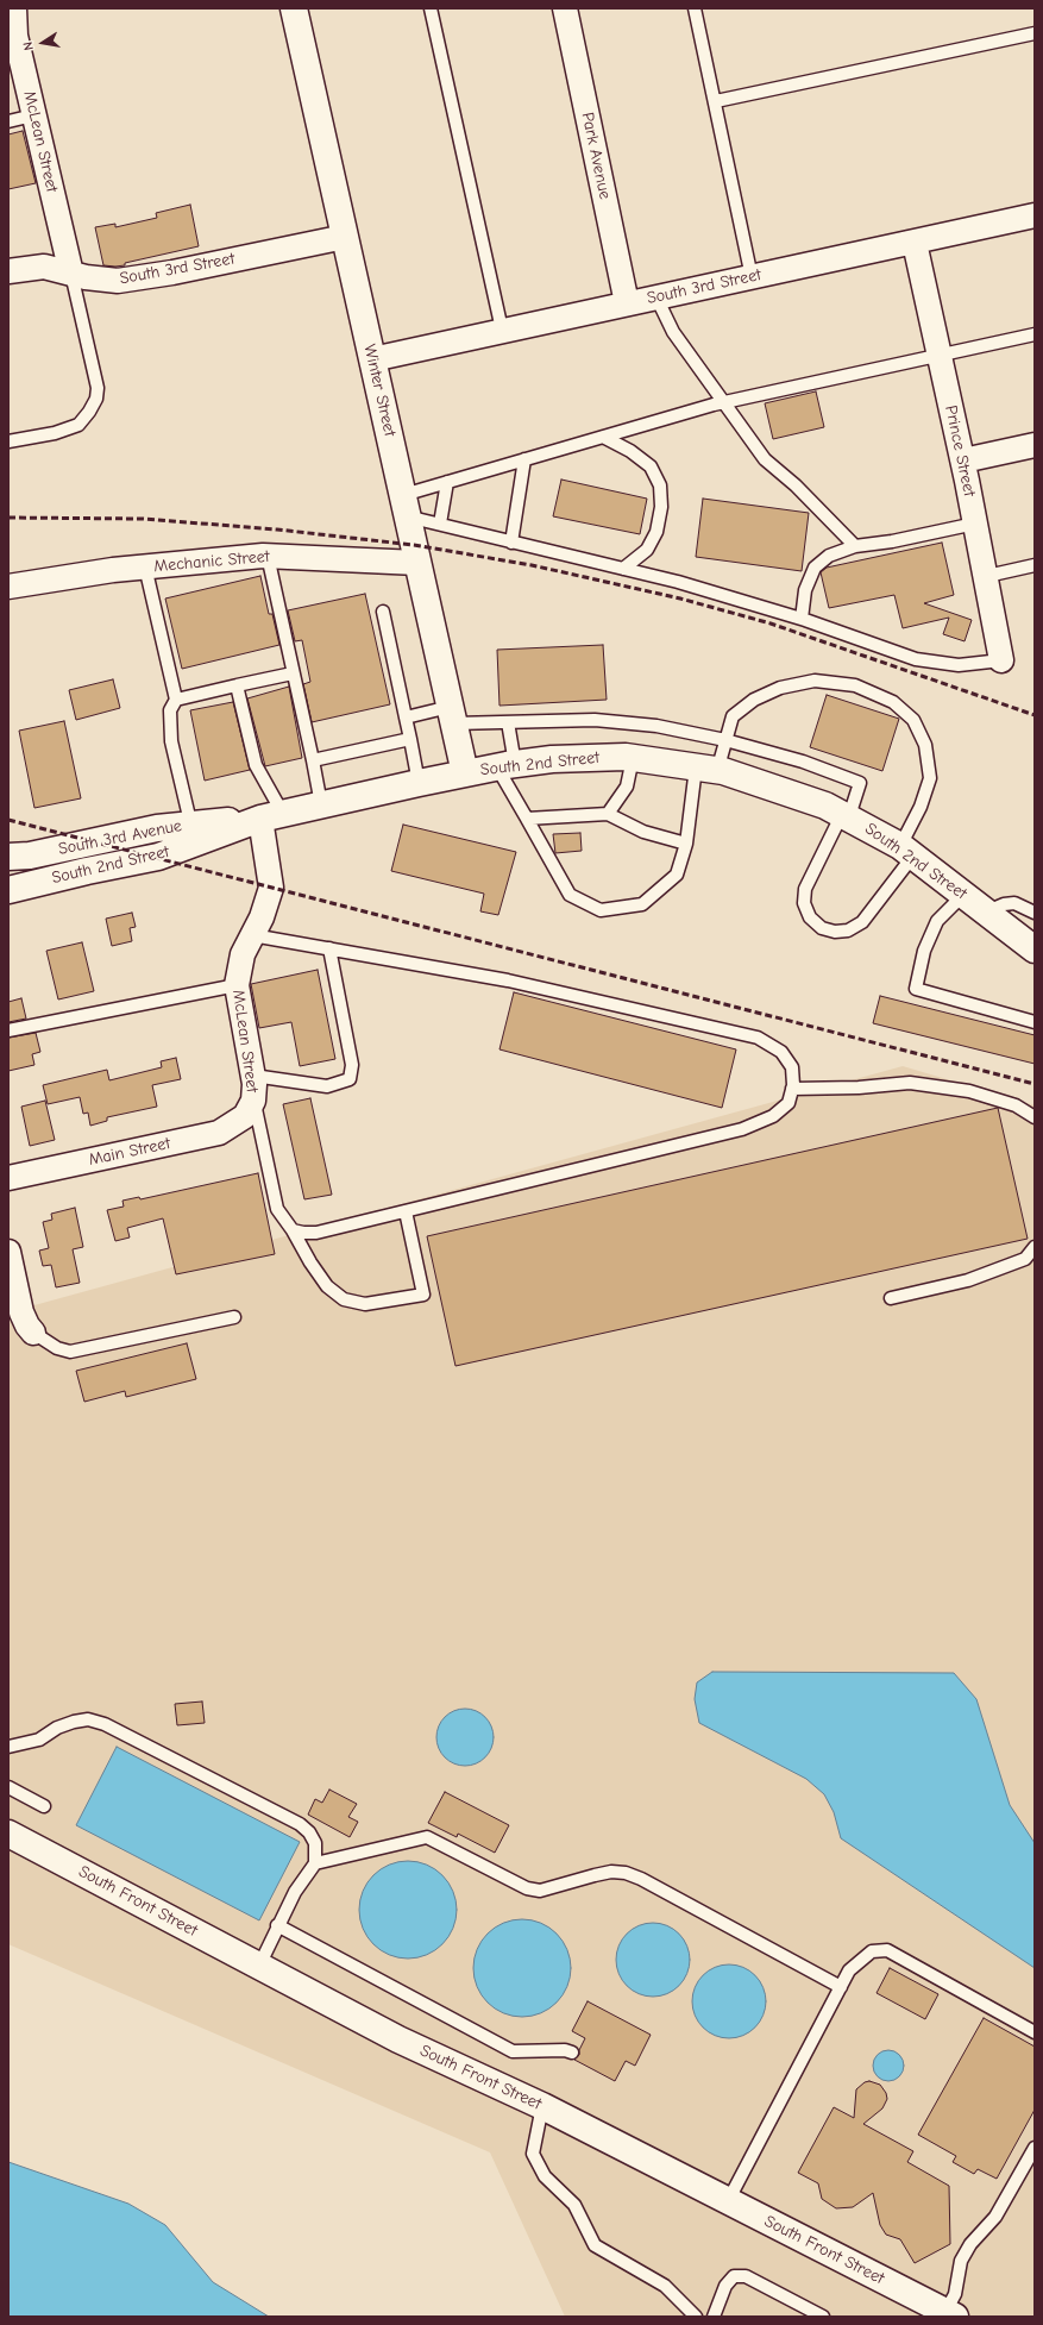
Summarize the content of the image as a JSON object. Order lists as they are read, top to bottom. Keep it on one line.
{"streets":{"street":["McLean Street","Park Avenue","South 3rd Street","Winter Street","Prince Street","Mechanic Street","South 2nd Street","South 3rd Avenue","Main Street","South Front Street"]},"crossings":[["McLean Street","South 3rd Street"],["McLean Street","South 2nd Street"],["McLean Street","South 3rd Avenue"],["McLean Street","Main Street"],["Park Avenue","South 3rd Street"],["South 3rd Street","Winter Street"],["South 3rd Street","Prince Street"],["Winter Street","Mechanic Street"],["Winter Street","South 2nd Street"],["South 2nd Street","South 3rd Avenue"]],"north":"left"}
